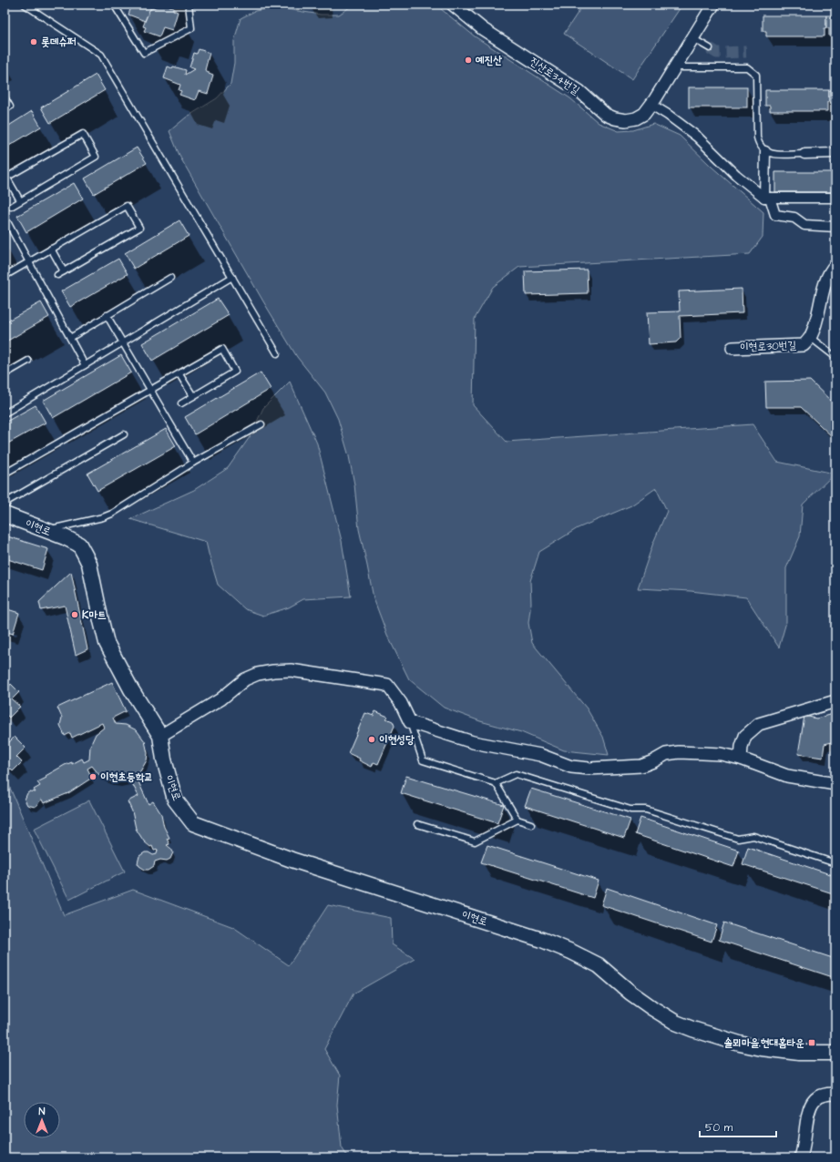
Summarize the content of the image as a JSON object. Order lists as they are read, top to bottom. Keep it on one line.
{"streets":{"street":["진산로34번길","이현로30번길","이현로"]},"places":{"other":["롯데슈퍼","예진산","K마트","이현성당","이현초등학교"],"transit":["솔뫼마을.현대홈타운"]},"scale_bar":"50 m","north":"top"}
